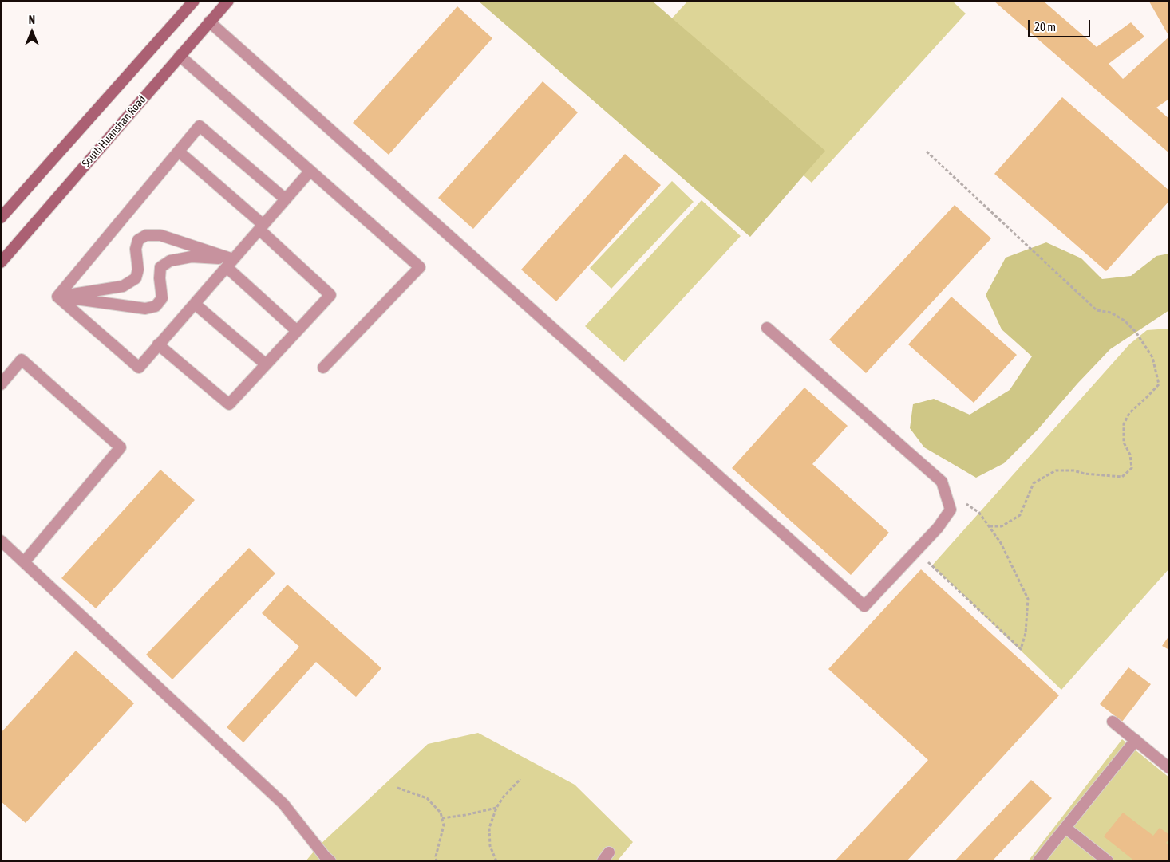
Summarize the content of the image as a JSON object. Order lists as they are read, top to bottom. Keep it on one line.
{"streets":{"main road":["South Huanshan Road"]},"scale_bar":"20 m","north":"top"}
